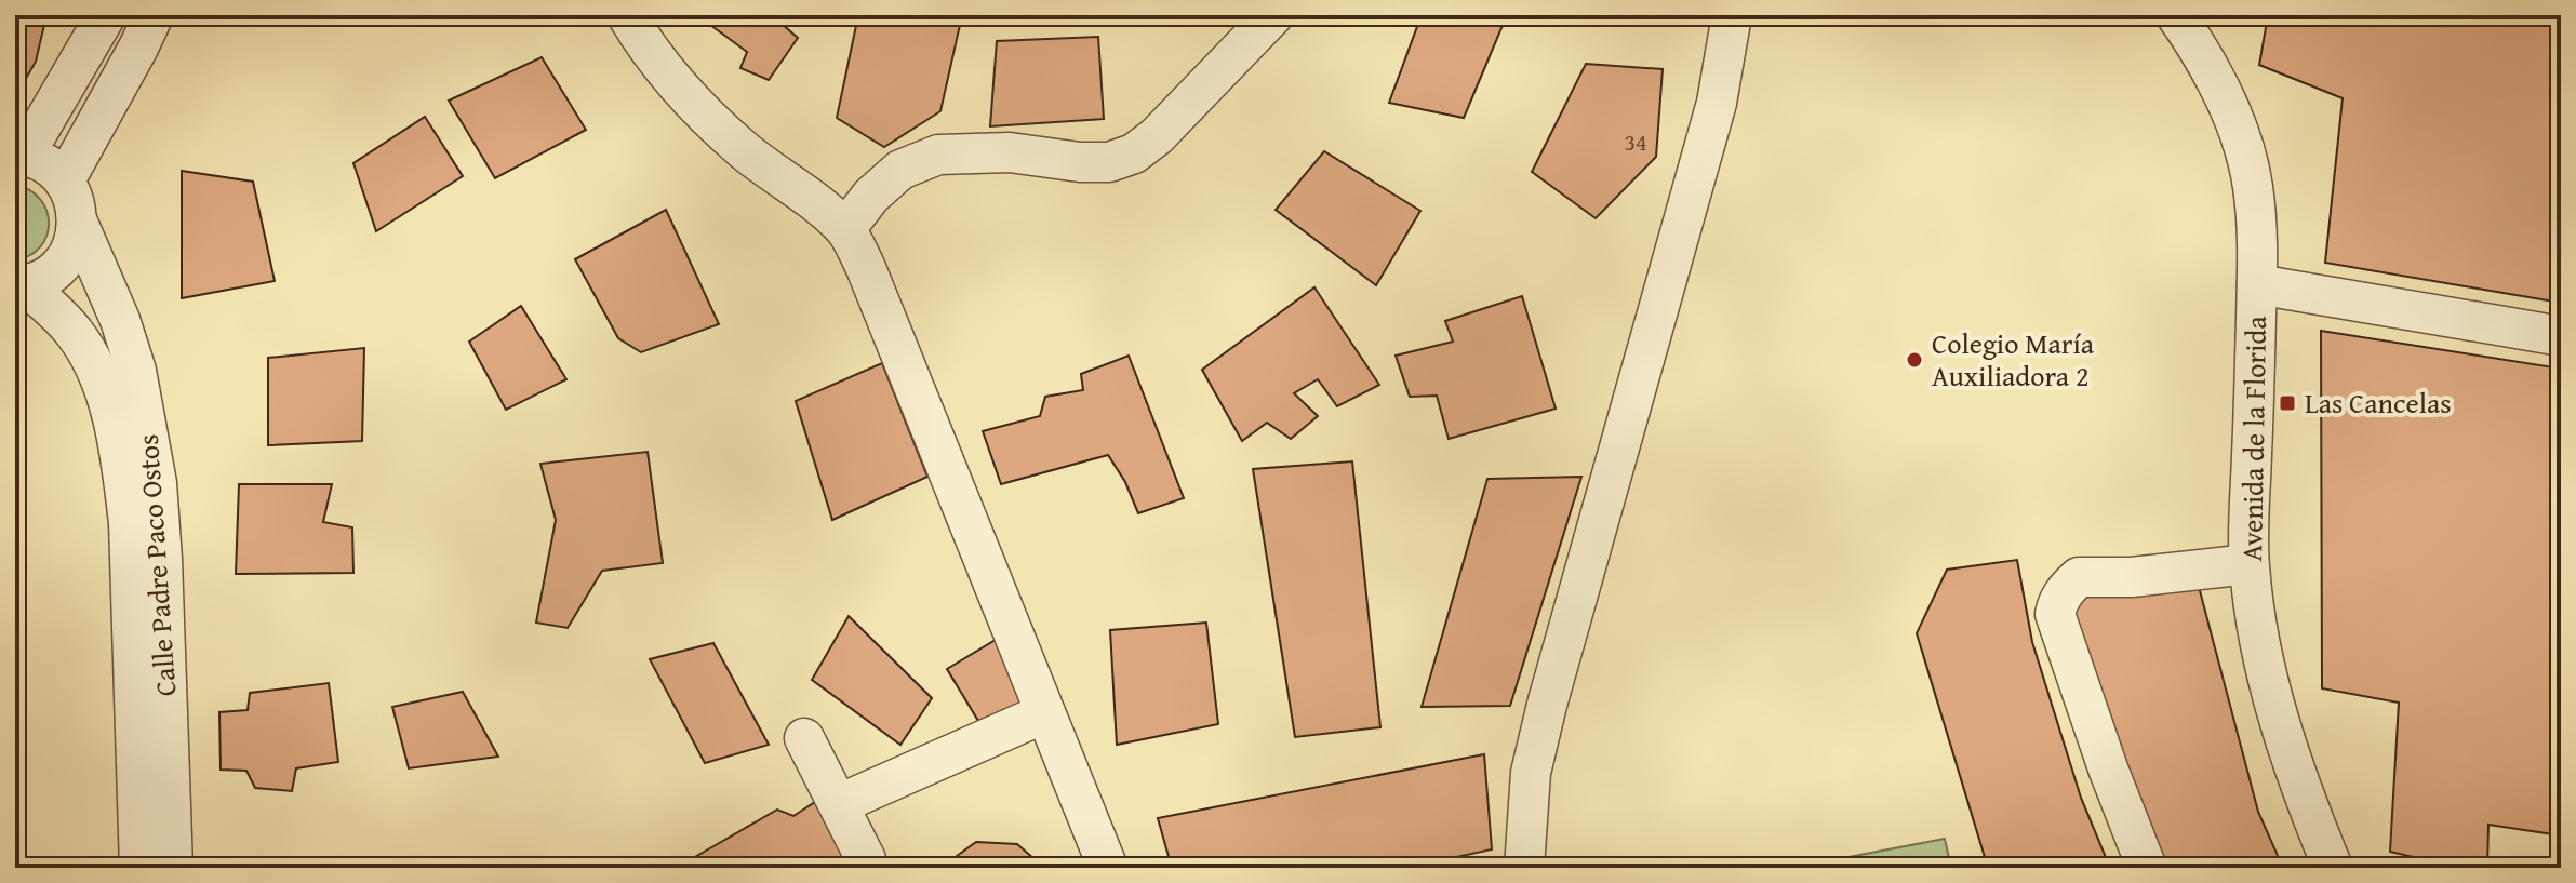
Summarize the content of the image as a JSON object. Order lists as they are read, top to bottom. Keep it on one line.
{"streets":{"street":["Avenida de la Florida","Calle Padre Paco Ostos"]},"places":{"other":["Colegio María Auxiliadora 2"],"transit":["Las Cancelas"]},"house_numbers":["34"]}
